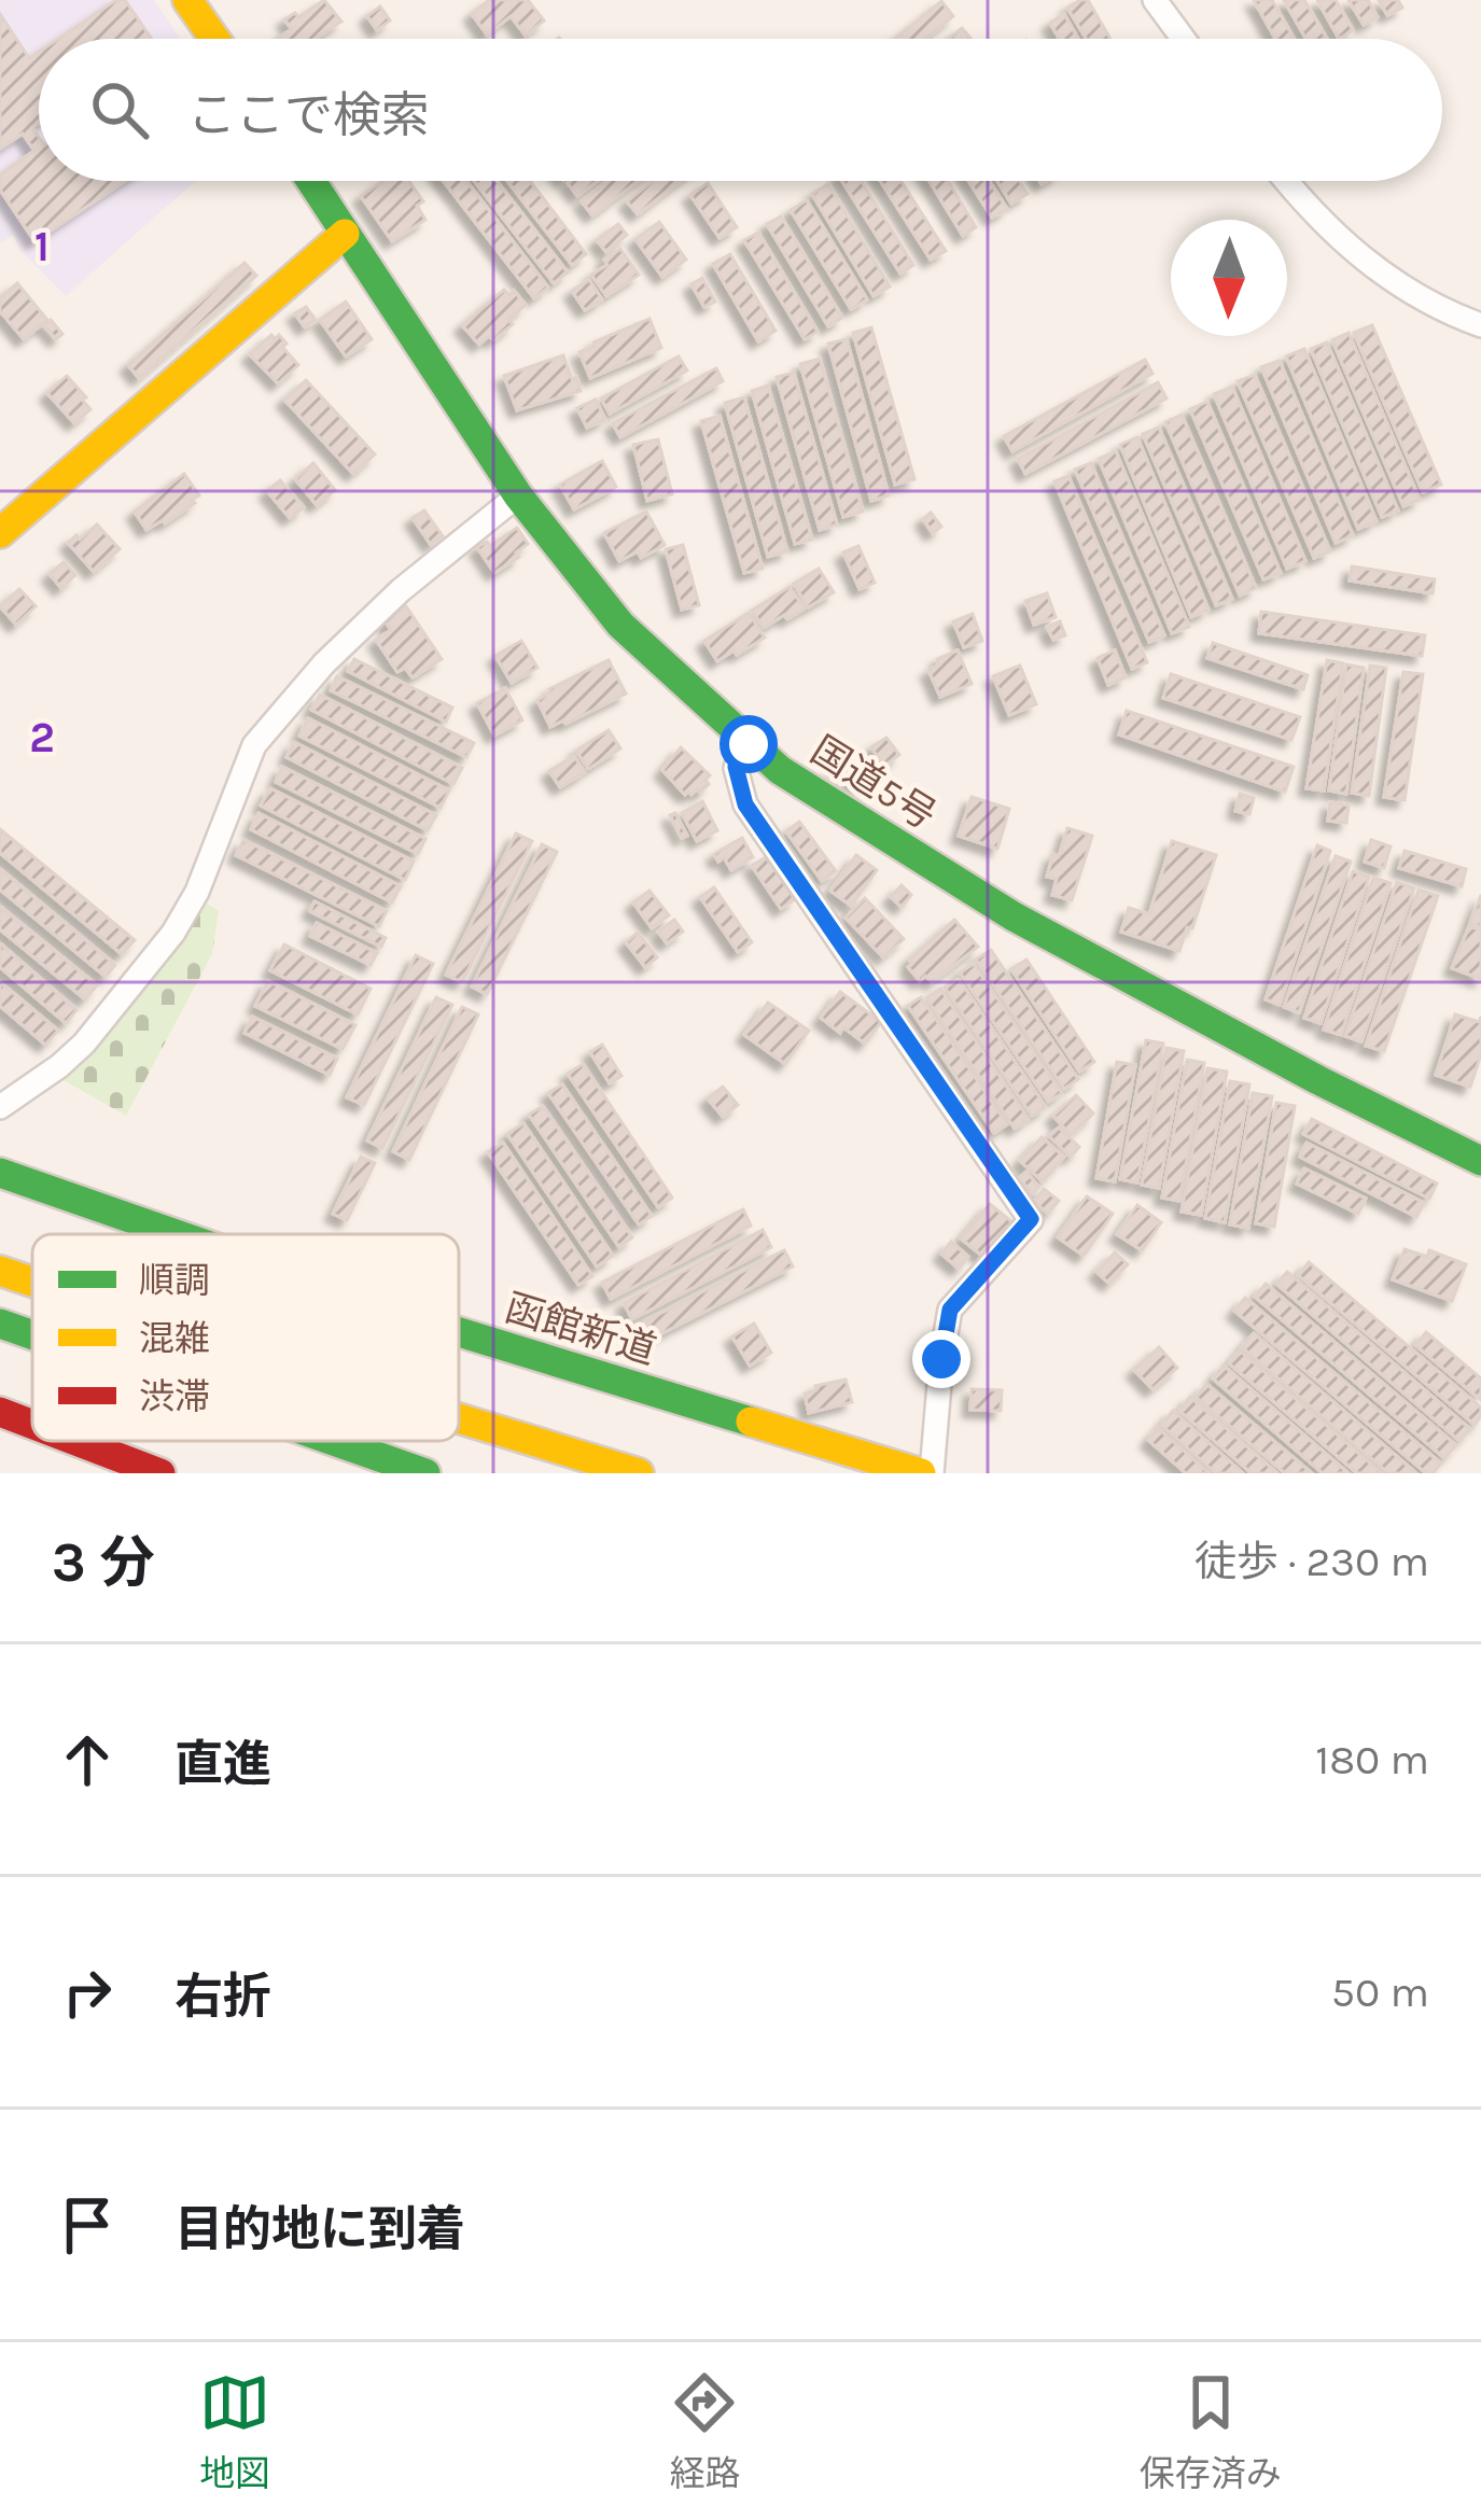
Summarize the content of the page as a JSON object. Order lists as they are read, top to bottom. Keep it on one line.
{"streets":{"main road":["国道5号","函館新道"]},"legend":["順調","混雑","渋滞"],"north":"bottom","page":{"search":"ここで検索","heading":["3 分","徒歩 · 230 m"],"list":[["直進","180 m"],["右折","50 m"],"目的地に到着"],"nav":["地図","経路","保存済み"]},"grid":{"rows":["1","2"]}}
